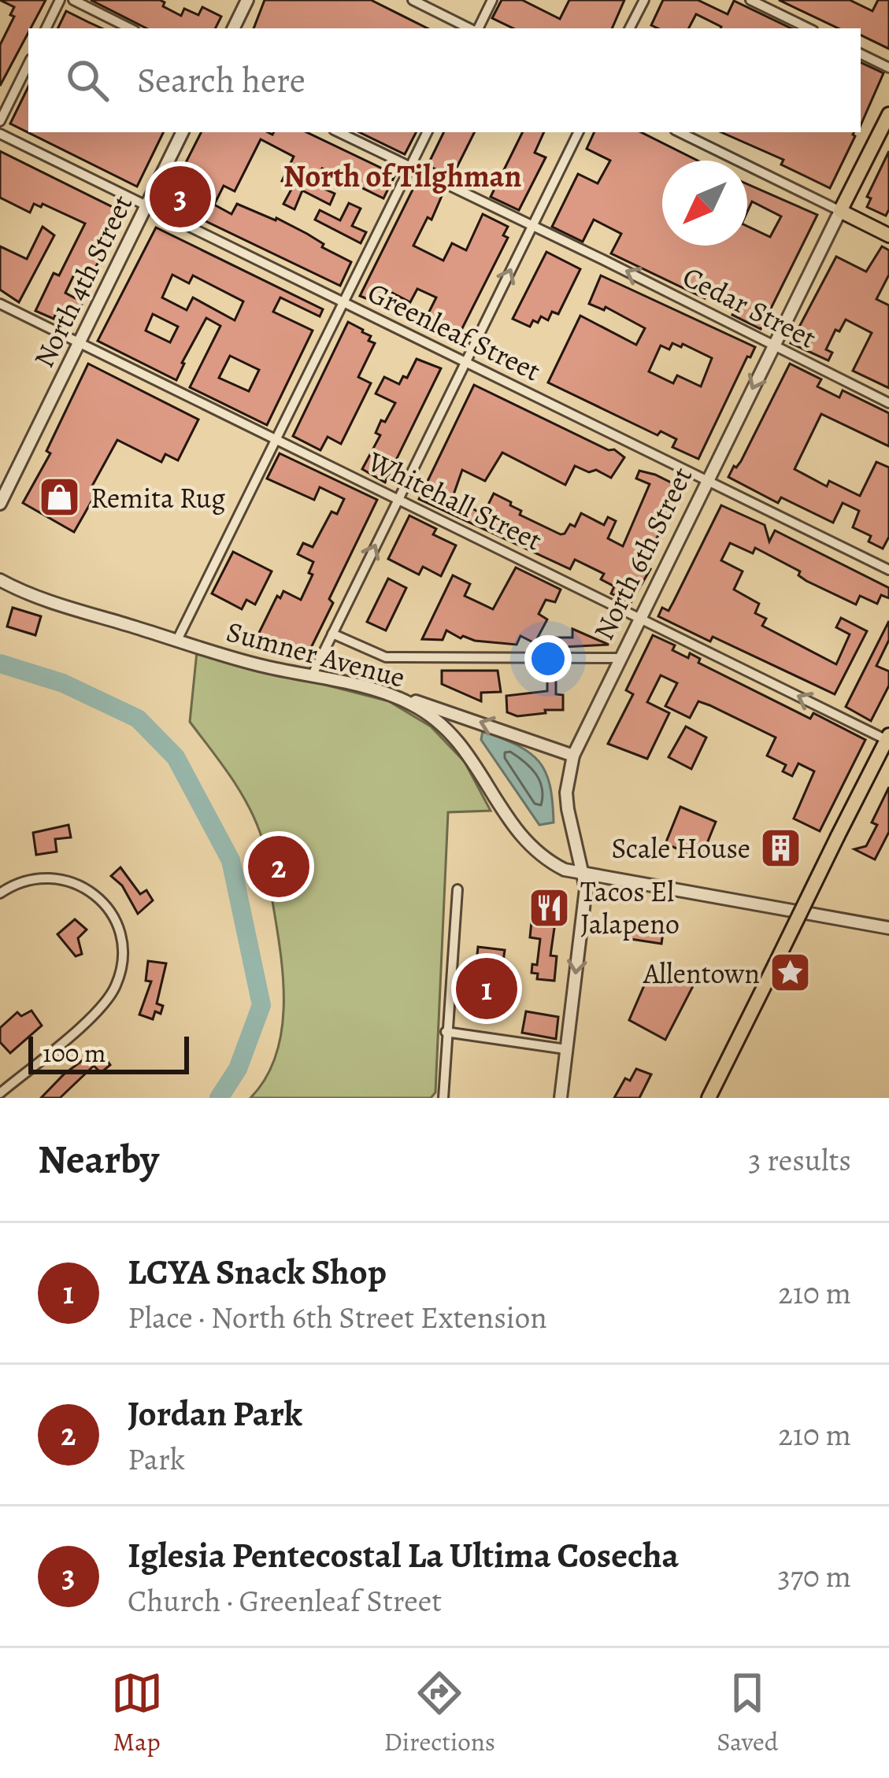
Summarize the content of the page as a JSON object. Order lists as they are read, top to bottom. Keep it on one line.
{"streets":{"main road":["North 6th Street"],"street":["North 4th Street","Cedar Street","Greenleaf Street","Whitehall Street","Sumner Avenue"]},"crossings":[["North 4th Street","Greenleaf Street"],["North 4th Street","Whitehall Street"],["Cedar Street","North 6th Street"],["Greenleaf Street","North 6th Street"],["Whitehall Street","North 6th Street"],["North 6th Street","Sumner Avenue"]],"one_way":["Cedar Street"],"districts":["North of Tilghman"],"places":{"shop":["Remita Rug"],"building":["Scale House"],"restaurant":["Tacos El Jalapeno"],"place":["Allentown"]},"scale_bar":"100 m","north":"bottom left","page":{"search":"Search here","pins":["3","2","1"],"scale":"100 m","heading":["Nearby","3 results"],"list":[{"mark":"1","name":"LCYA Snack Shop","note":"Place · North 6th Street Extension","value":"210 m"},{"mark":"2","name":"Jordan Park","note":"Park","value":"210 m"},{"mark":"3","name":"Iglesia Pentecostal La Ultima Cosecha","note":"Church · Greenleaf Street","value":"370 m"}],"nav":["Map","Directions","Saved"]}}
